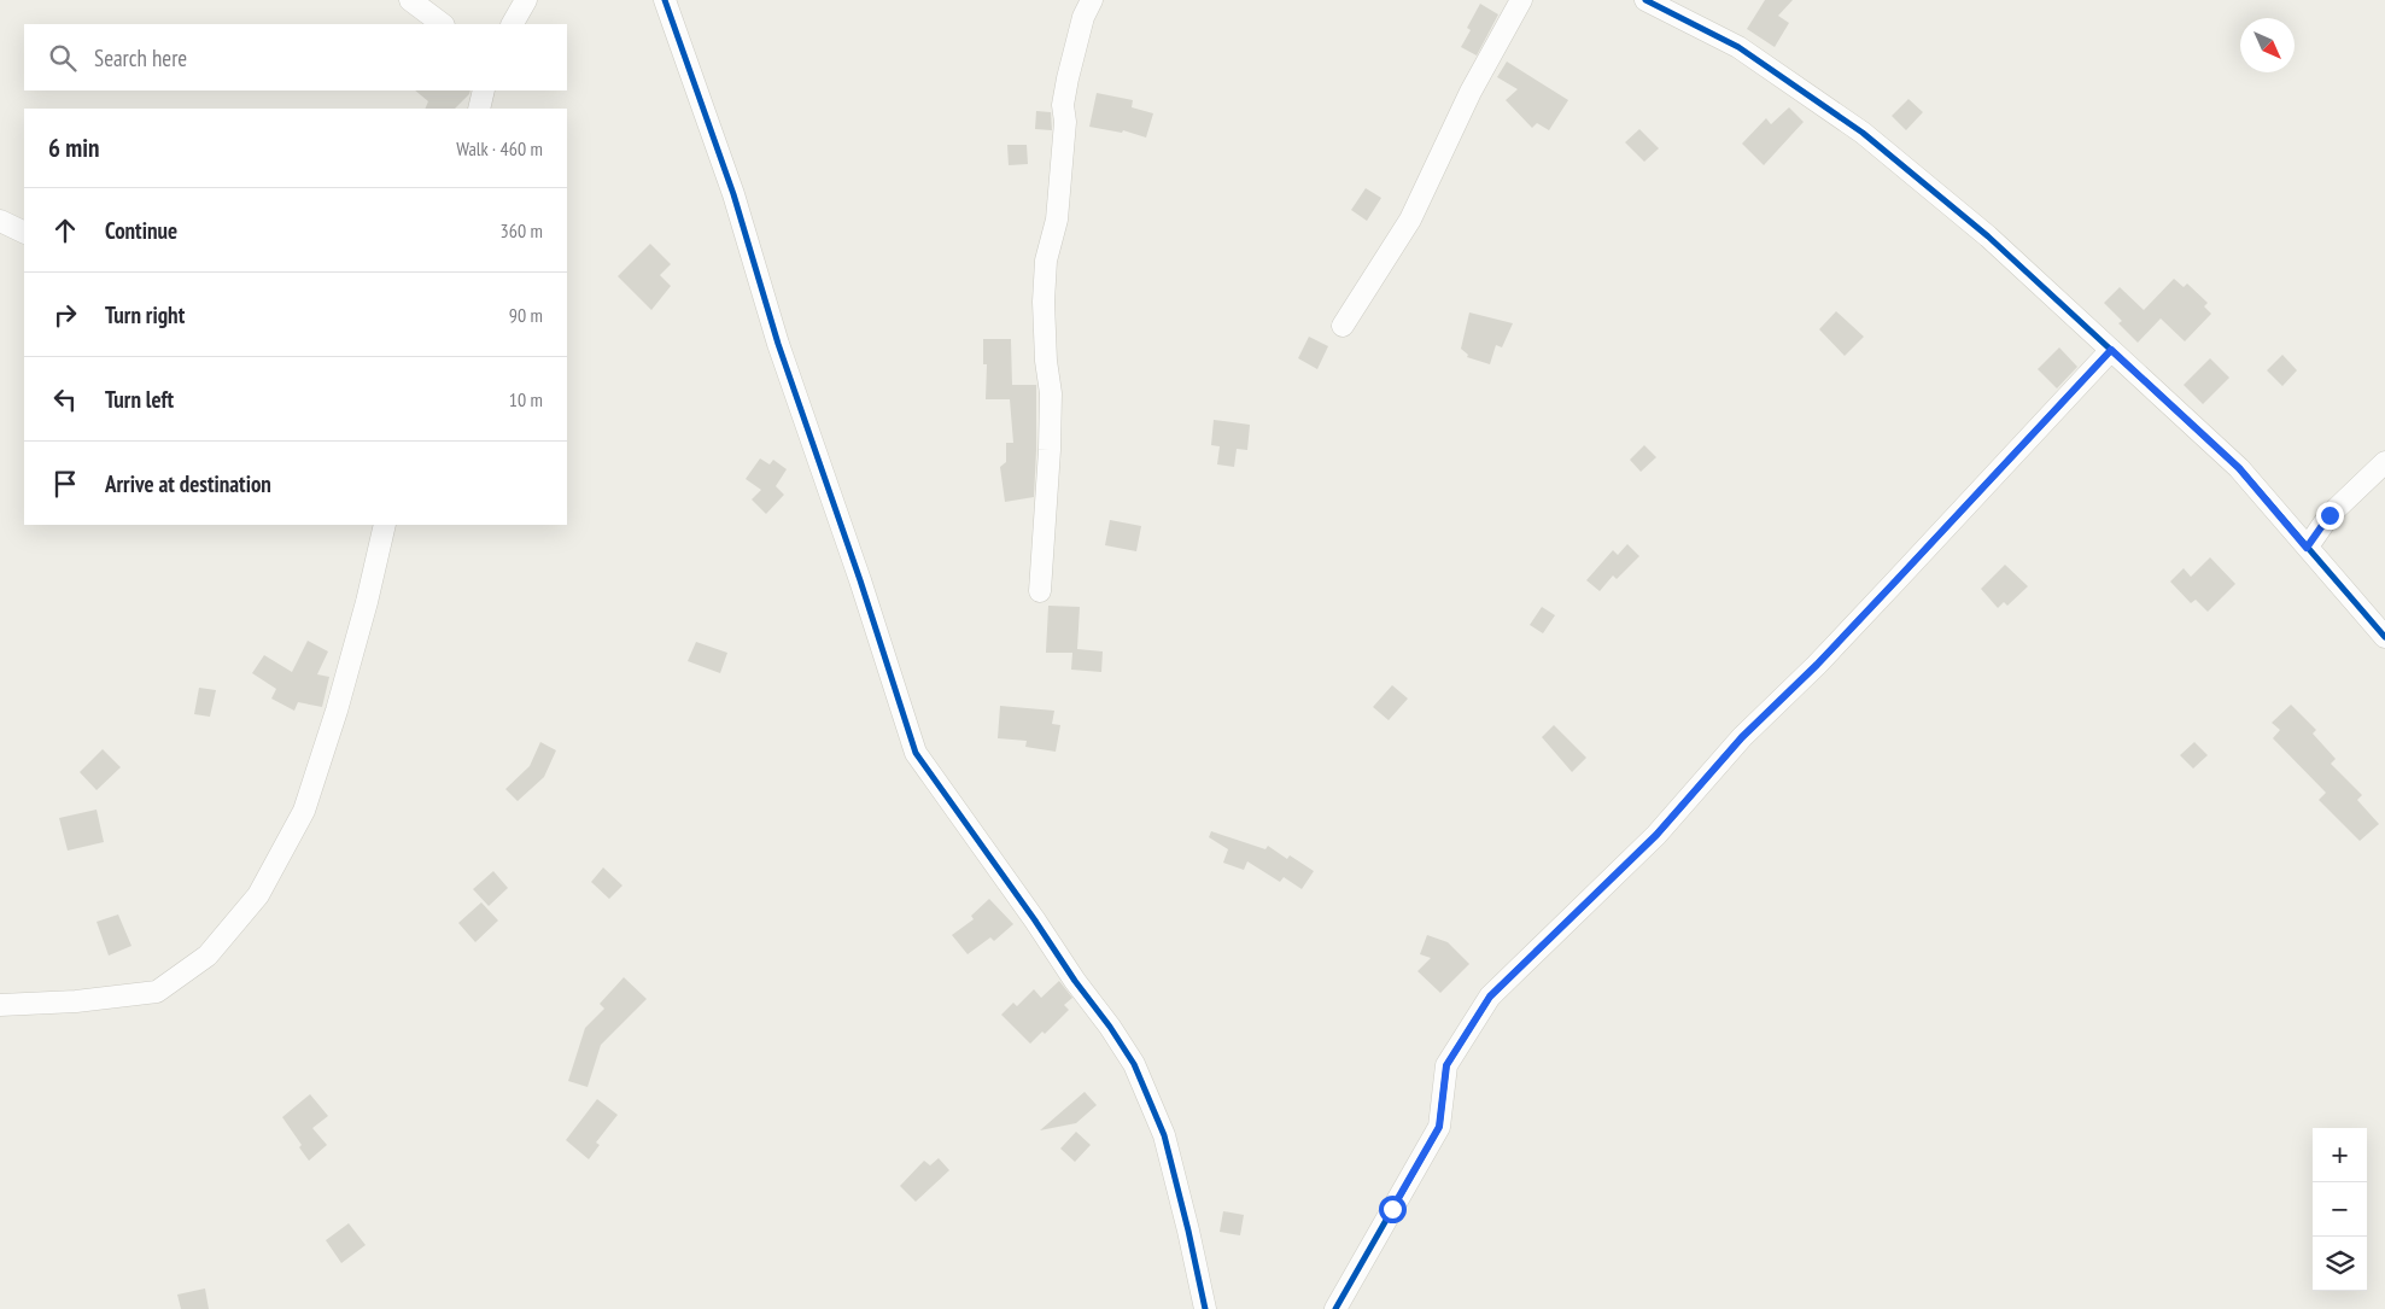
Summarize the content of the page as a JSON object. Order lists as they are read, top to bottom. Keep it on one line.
{"north":"bottom right","page":{"search":"Search here","heading":["6 min","Walk · 460 m"],"list":[["Continue","360 m"],["Turn right","90 m"],["Turn left","10 m"],"Arrive at destination"],"map_buttons":["+","−"]}}
